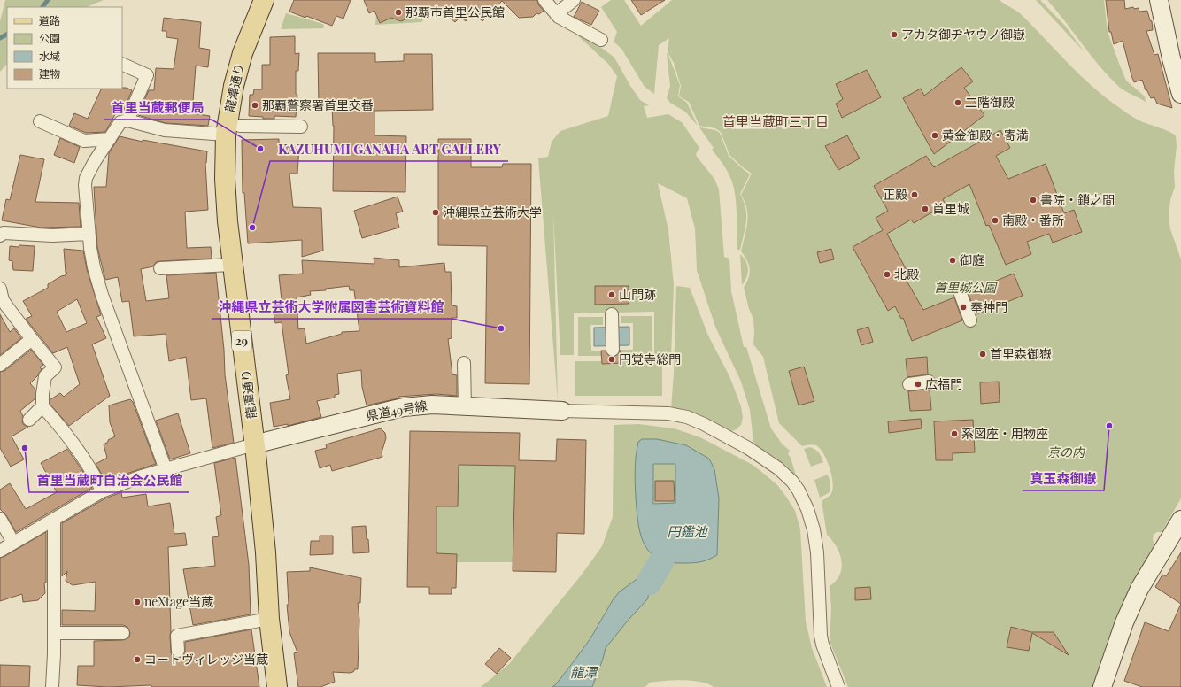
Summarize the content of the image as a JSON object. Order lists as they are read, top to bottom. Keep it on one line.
{"streets":{"main road":["龍潭通り","29","県道49号線"]},"crossings":[["龍潭通り","県道49号線"]],"districts":["首里当蔵町三丁目"],"water":["円鑑池","龍潭"],"parks":["首里城公園","京の内"],"places":["那覇市首里公民館","アカタ御ヂヤウノ御嶽","二階御殿","那覇警察署首里交番","黄金御殿・寄満","首里当蔵郵便局","正殿","書院・鎖之間","首里城","沖縄県立芸術大学","南殿・番所","KAZUHUMI GANAHA ART GALLERY","御庭","北殿","山門跡","奉神門","沖縄県立芸術大学附属図書芸術資料館","首里森御嶽","円覚寺総門","広福門","真玉森御嶽","系図座・用物座","首里当蔵町自治会公民館","neXtage当蔵","コートヴィレッジ当蔵"],"legend":["道路","公園","水域","建物"]}
